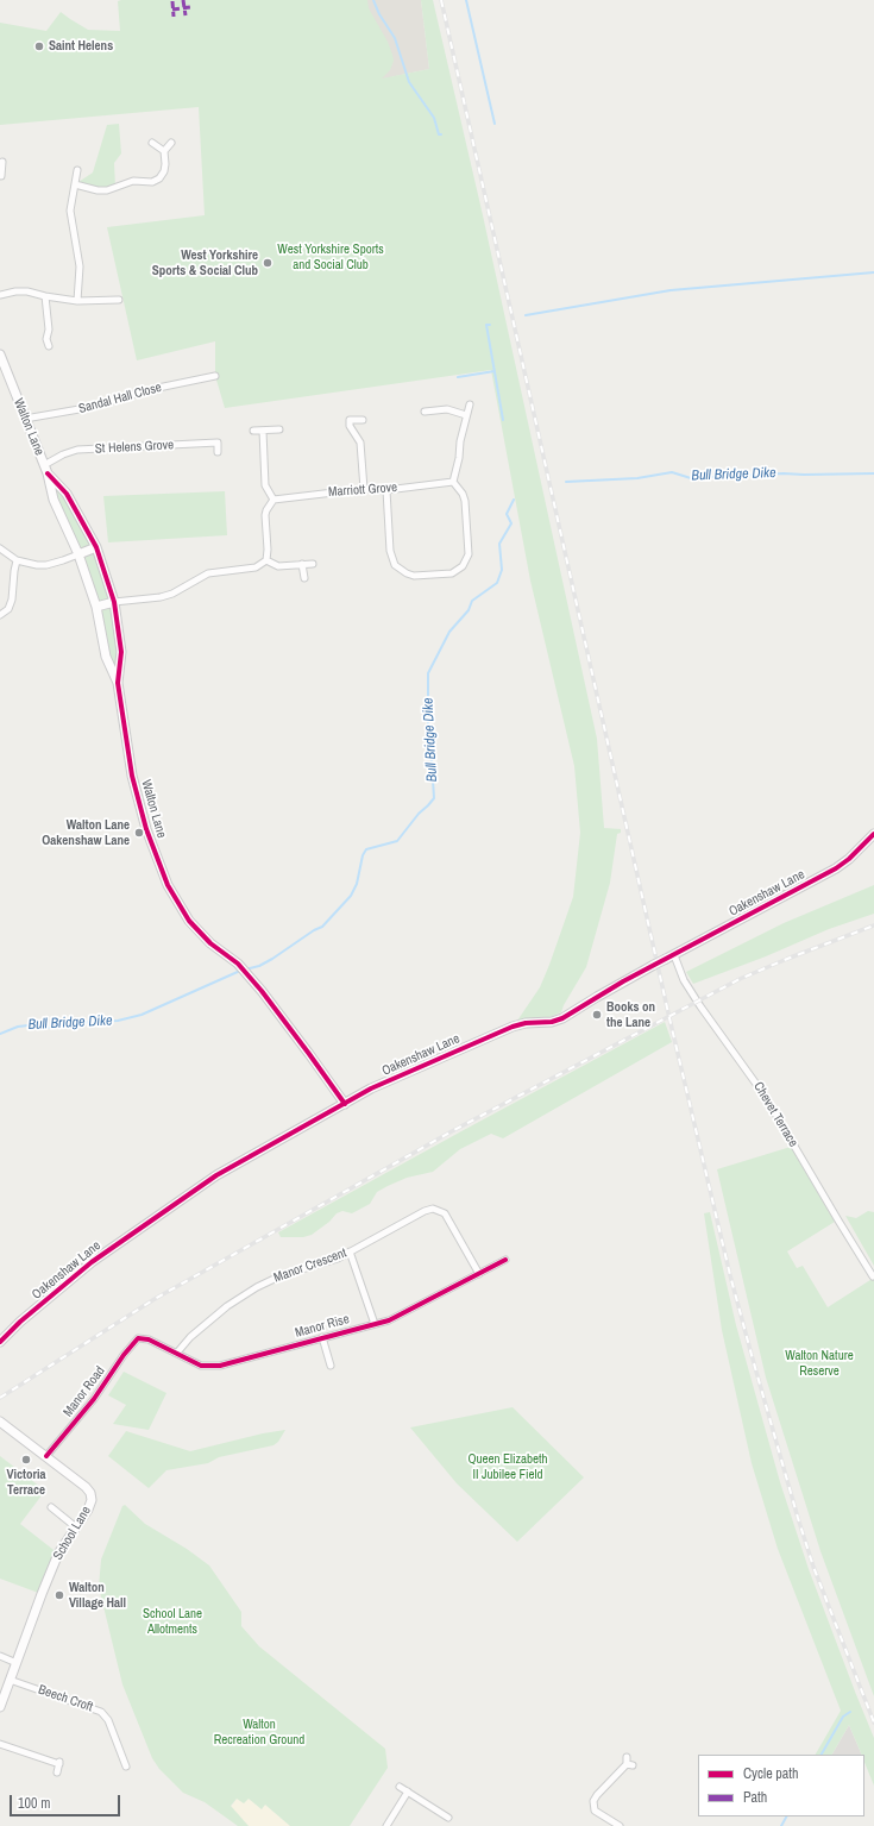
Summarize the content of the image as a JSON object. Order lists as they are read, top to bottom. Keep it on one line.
{"streets":{"street":["Sandal Hall Close","Walton Lane","St Helens Grove","Marriott Grove","Oakenshaw Lane","Chevet Terrace","Manor Crescent","Manor Rise","Manor Road","School Lane","Beech Croft"]},"crossings":[["Sandal Hall Close","Walton Lane"],["Walton Lane","St Helens Grove"],["Walton Lane","Oakenshaw Lane"],["Oakenshaw Lane","Chevet Terrace"],["Manor Crescent","Manor Rise"],["Manor Rise","Manor Road"],["Manor Road","School Lane"],["School Lane","Beech Croft"]],"water":["Bull Bridge Dike"],"parks":["West Yorkshire Sports and Social Club","Walton Nature Reserve","Queen Elizabeth II Jubilee Field","School Lane Allotments","Walton Recreation Ground"],"places":["Saint Helens","West Yorkshire Sports & Social Club","Walton Lane Oakenshaw Lane","Books on the Lane","Victoria Terrace","Walton Village Hall"],"legend":["Cycle path","Path"],"scale_bar":"100 m"}
